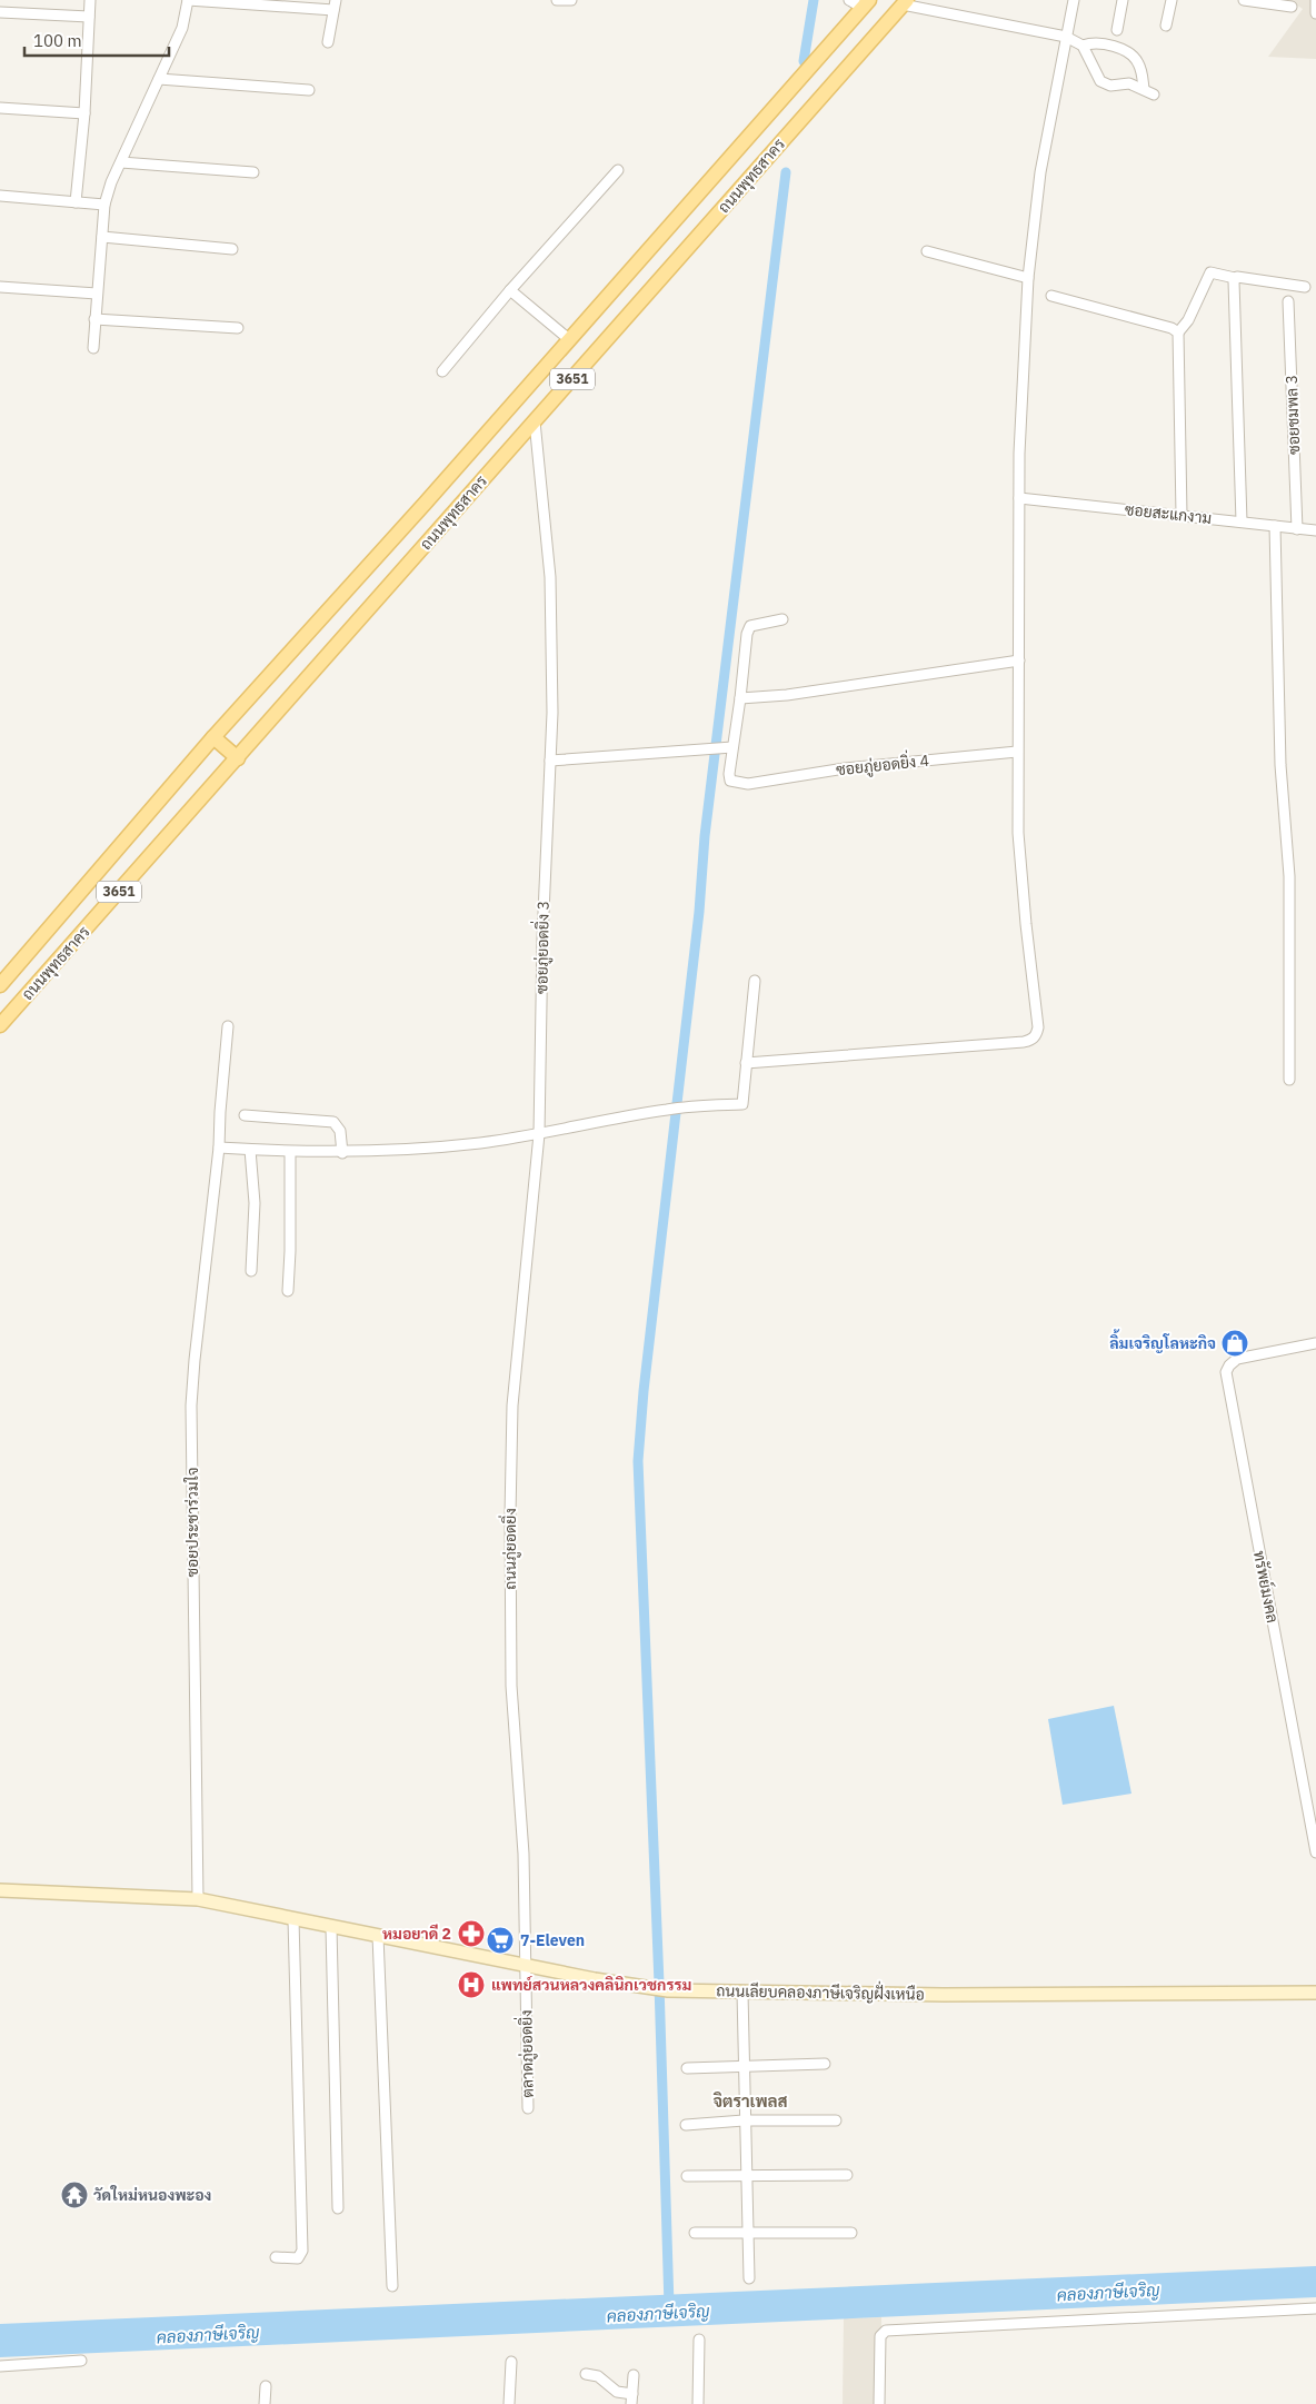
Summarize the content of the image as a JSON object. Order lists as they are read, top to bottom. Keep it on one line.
{"streets":{"main road":["ถนนพุทธสาคร","3651","ถนนเลียบคลองภาษีเจริญฝั่งเหนือ"],"street":["ซอยชมพล 3","ซอยสะแกงาม","ซอยภู่ยอดยิ่ง 4","ซอยภู่ยอดยิ่ง 3","ซอยประชาร่วมใจ","ถนนภู่ยอดยิ่ง","ทรัพย์มงคล","ตลาดภู่ยอดยิ่ง"]},"crossings":[["ถนนพุทธสาคร","ซอยภู่ยอดยิ่ง 3"],["ซอยชมพล 3","ซอยสะแกงาม"],["ซอยภู่ยอดยิ่ง 3","ถนนภู่ยอดยิ่ง"],["ซอยประชาร่วมใจ","ถนนเลียบคลองภาษีเจริญฝั่งเหนือ"],["ถนนภู่ยอดยิ่ง","ถนนเลียบคลองภาษีเจริญฝั่งเหนือ"],["ถนนภู่ยอดยิ่ง","ตลาดภู่ยอดยิ่ง"],["ถนนเลียบคลองภาษีเจริญฝั่งเหนือ","ตลาดภู่ยอดยิ่ง"]],"districts":["จิตราเพลส"],"water":["คลองภาษีเจริญ"],"places":{"shop":["ลิ้มเจริญโลหะกิจ"],"pharmacy":["หมอยาดี 2"],"supermarket":["7-Eleven"],"hospital":["แพทย์สวนหลวงคลินิกเวชกรรม"],"temple":["วัดใหม่หนองพะอง"]},"scale_bar":"100 m"}
